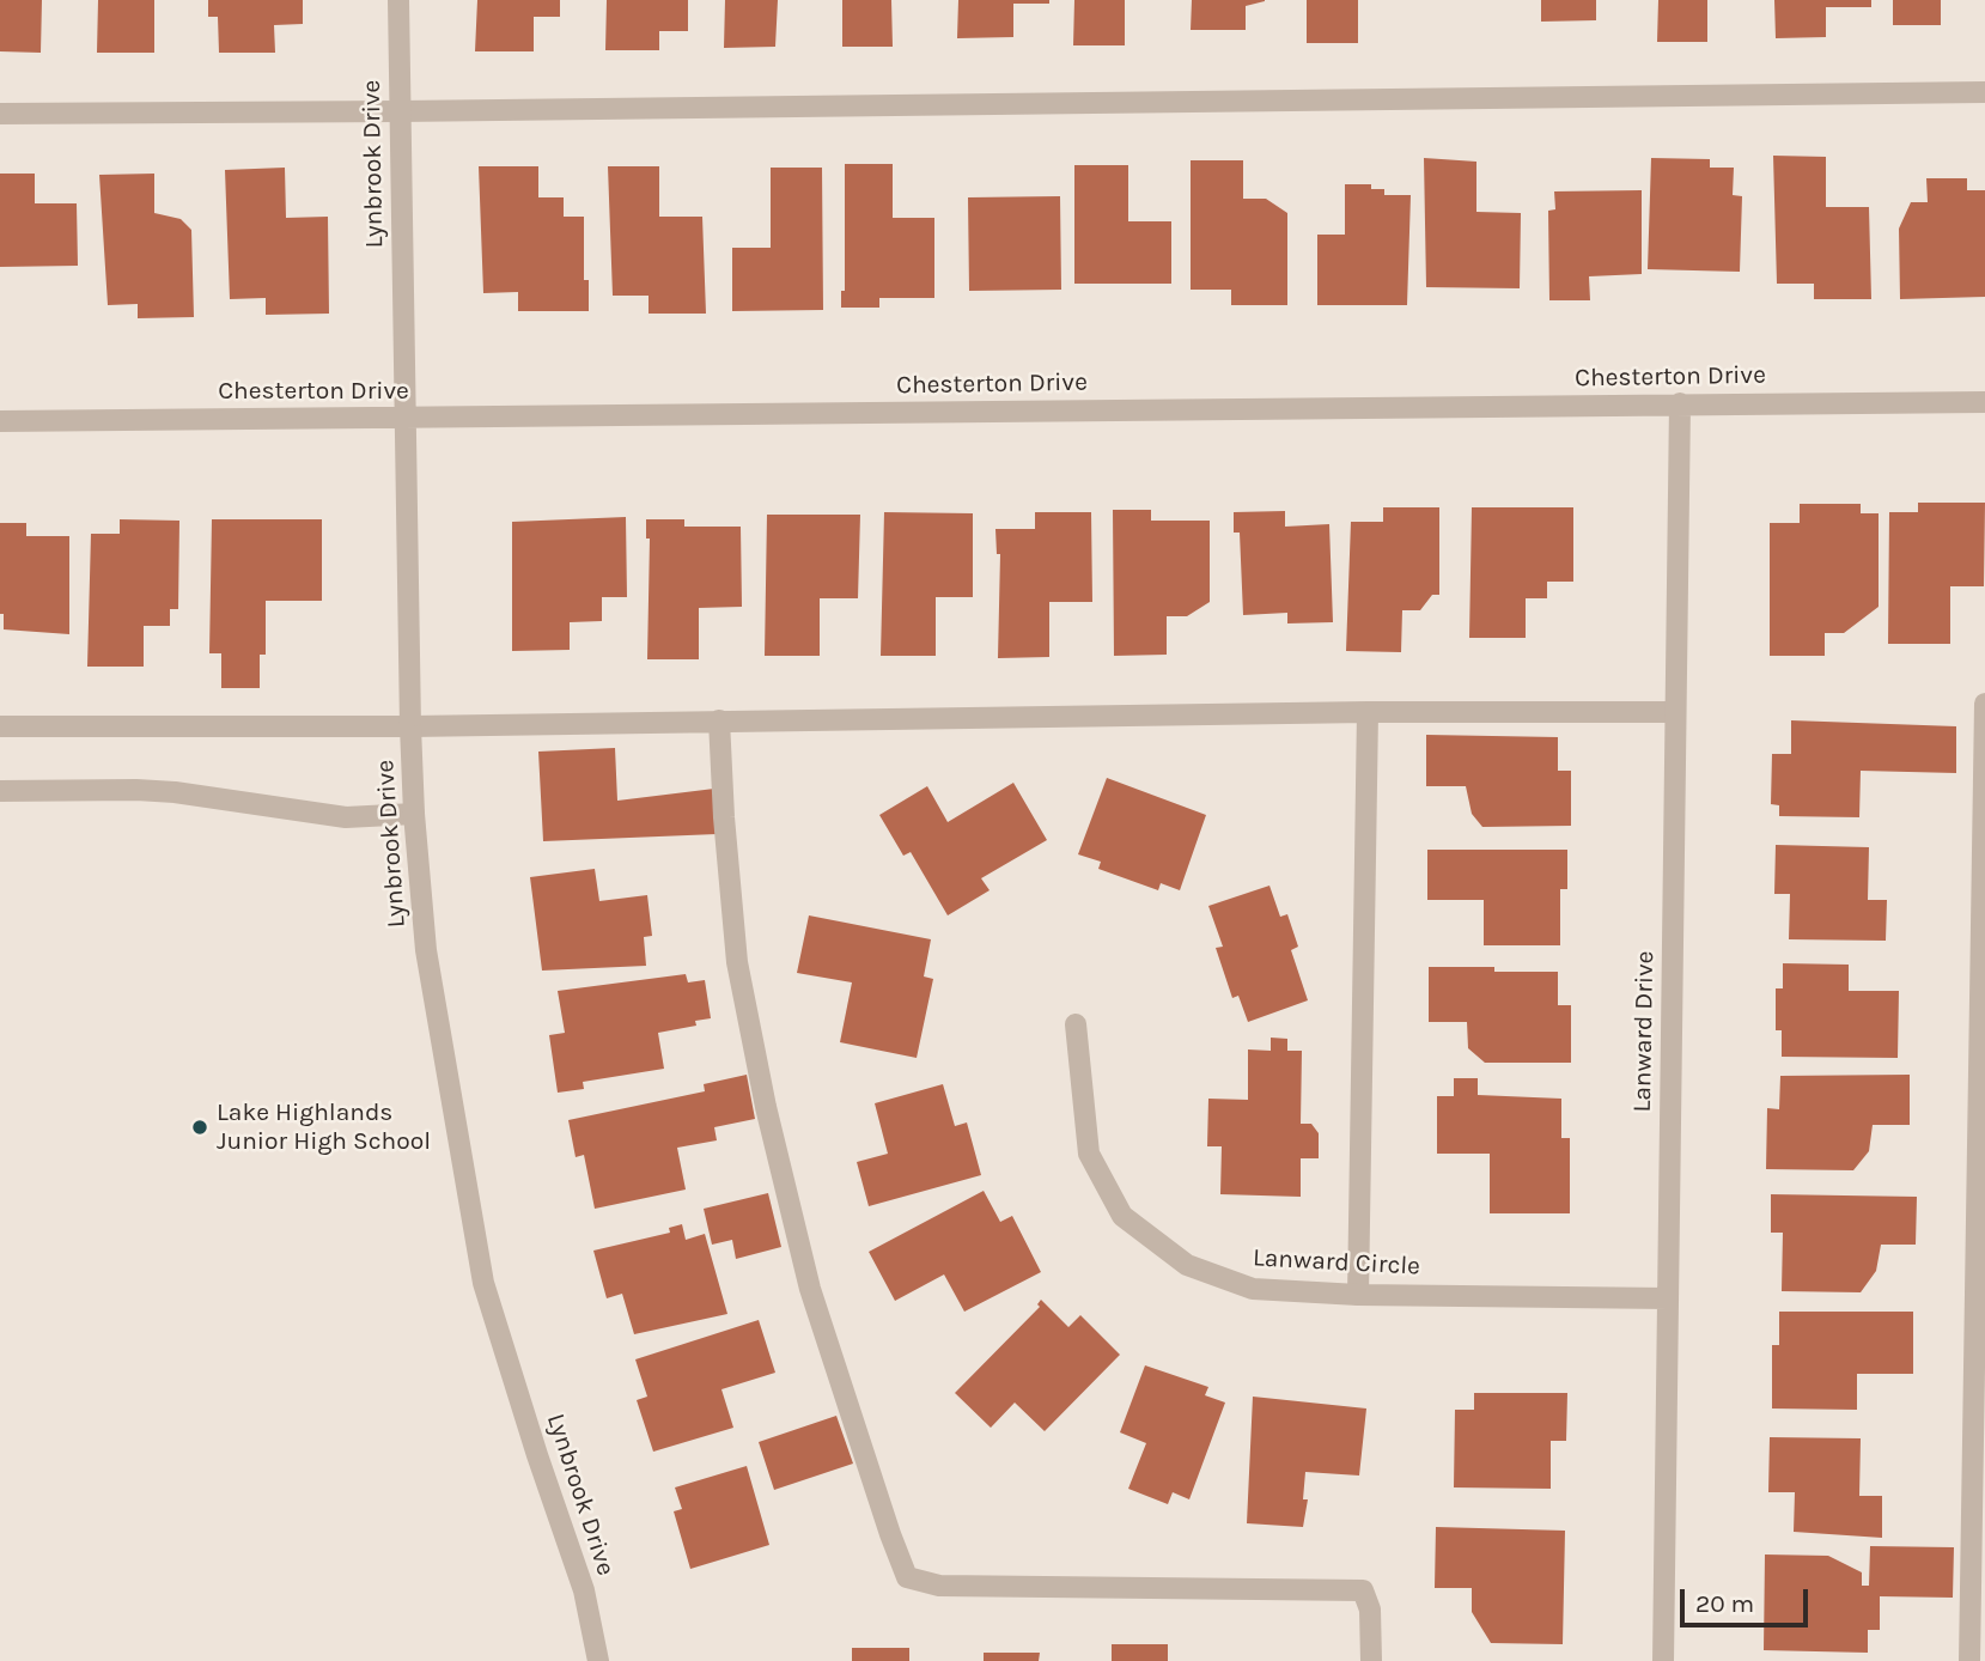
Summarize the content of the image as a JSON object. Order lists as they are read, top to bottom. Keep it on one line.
{"streets":{"street":["Lynbrook Drive","Chesterton Drive","Lanward Drive","Lanward Circle"]},"crossings":[["Lynbrook Drive","Chesterton Drive"],["Chesterton Drive","Lanward Drive"],["Lanward Drive","Lanward Circle"]],"places":["Lake Highlands Junior High School"],"scale_bar":"20 m"}
